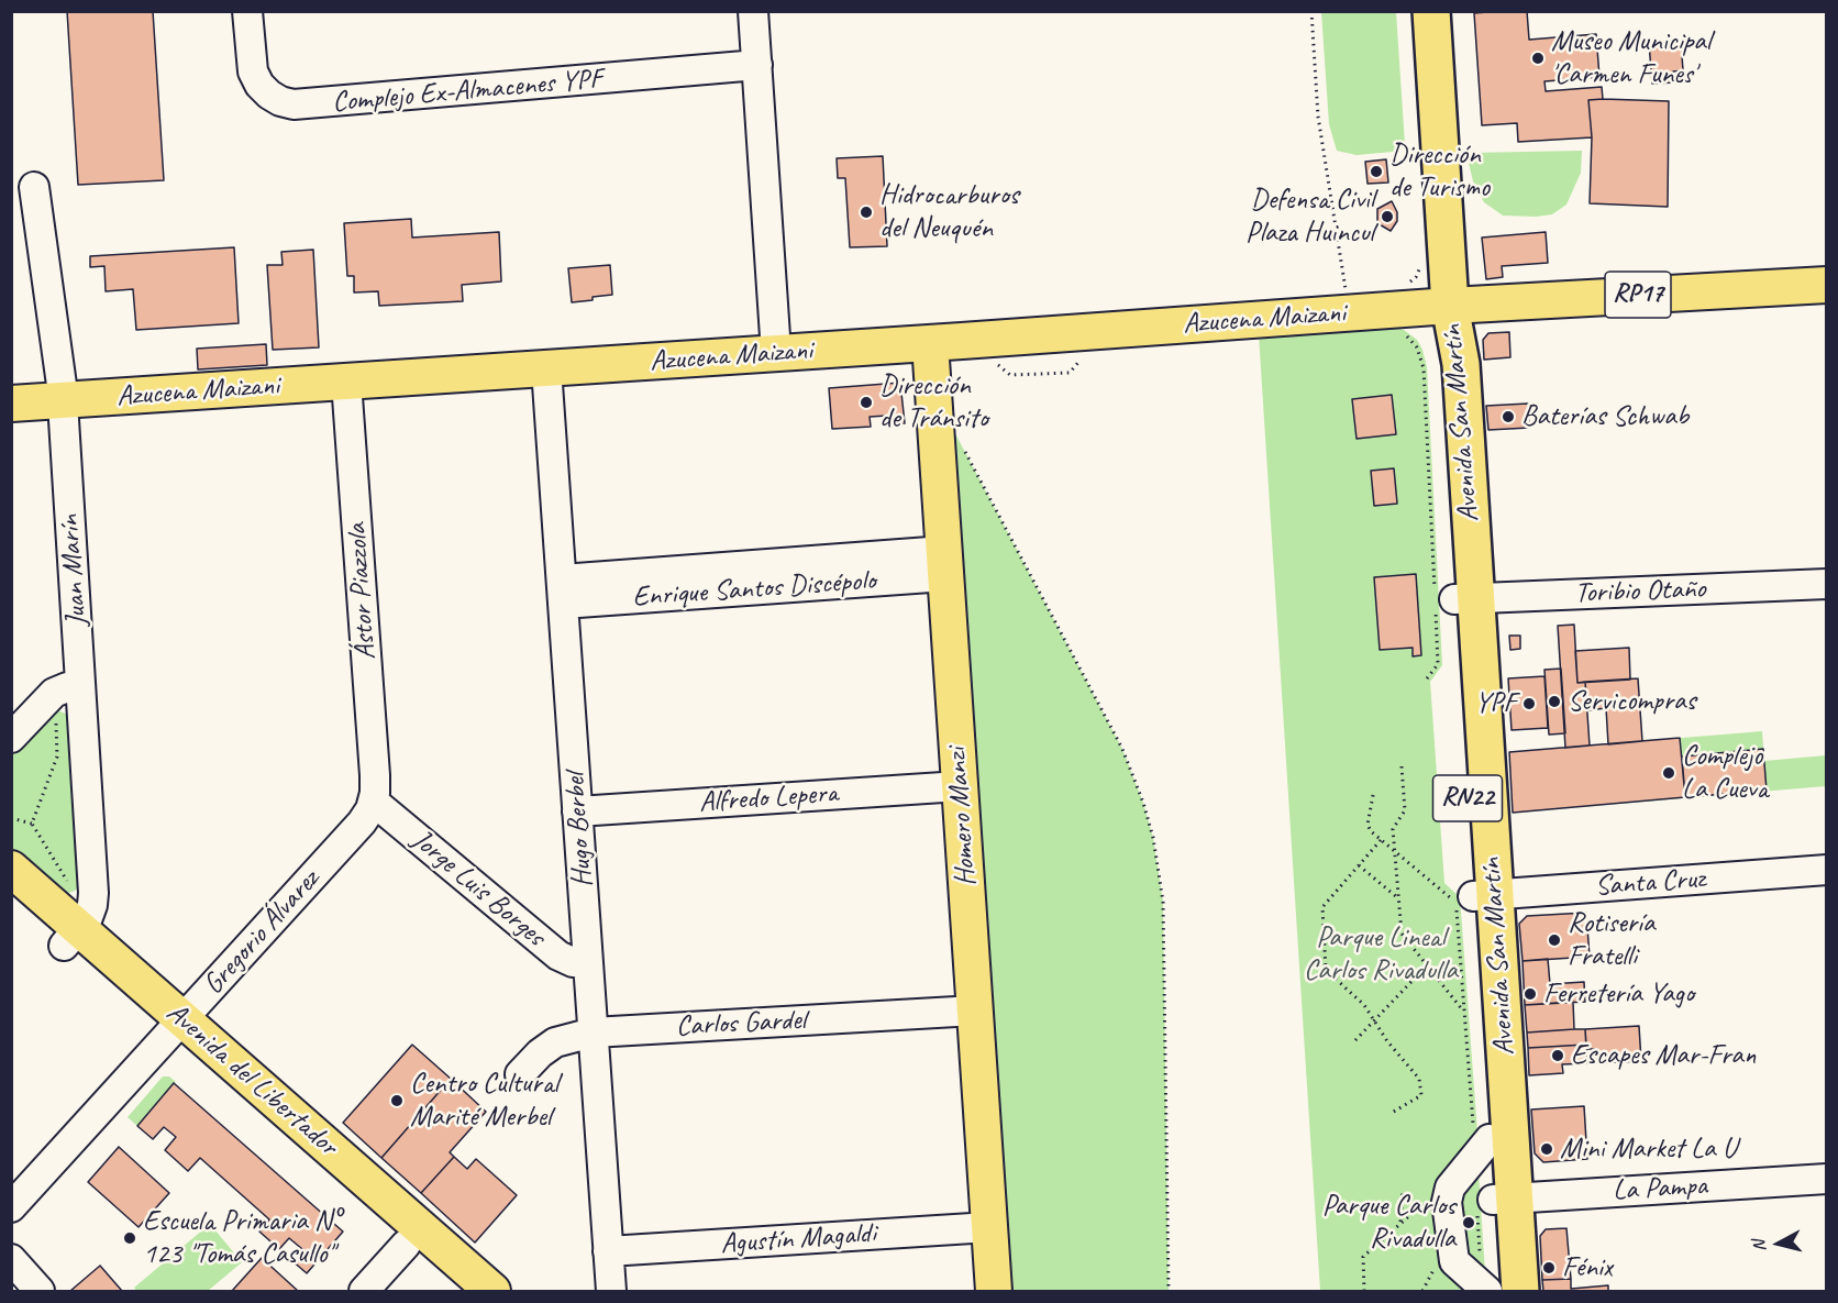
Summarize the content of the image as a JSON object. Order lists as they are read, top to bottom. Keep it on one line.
{"streets":{"highway":["Avenida San Martín","RN22"],"main road":["RP17","Azucena Maizani","Homero Manzi","Avenida del Libertador"],"street":["Complejo Ex-Almacenes YPF","Juan Marín","Enrique Santos Discépolo","Ástor Piazzola","Toribio Otaño","Alfredo Lepera","Hugo Berbel","Santa Cruz","Jorge Luis Borges","Gregorio Álvarez","Carlos Gardel","La Pampa","Agustín Magaldi"]},"crossings":[["RP17","Azucena Maizani"],["RP17","Avenida San Martín"],["RP17","RN22"],["Azucena Maizani","Avenida San Martín"],["Azucena Maizani","Juan Marín"],["Azucena Maizani","Ástor Piazzola"],["Azucena Maizani","RN22"],["Azucena Maizani","Homero Manzi"],["Azucena Maizani","Hugo Berbel"],["Avenida San Martín","Toribio Otaño"],["Avenida San Martín","RN22"],["Avenida San Martín","Santa Cruz"],["Avenida San Martín","La Pampa"],["Juan Marín","Avenida del Libertador"],["Enrique Santos Discépolo","Homero Manzi"],["Enrique Santos Discépolo","Hugo Berbel"],["Ástor Piazzola","Jorge Luis Borges"],["Ástor Piazzola","Gregorio Álvarez"],["Alfredo Lepera","Homero Manzi"],["Alfredo Lepera","Hugo Berbel"],["Homero Manzi","Carlos Gardel"],["Homero Manzi","Agustín Magaldi"],["Hugo Berbel","Jorge Luis Borges"],["Hugo Berbel","Carlos Gardel"],["Hugo Berbel","Agustín Magaldi"],["Jorge Luis Borges","Gregorio Álvarez"],["Gregorio Álvarez","Avenida del Libertador"]],"parks":["Parque Lineal Carlos Rivadulla"],"places":["Museo Municipal 'Carmen Funes'","Dirección de Turismo","Hidrocarburos del Neuquén","Defensa Civil Plaza Huincul","Dirección de Tránsito","Baterías Schwab","Servicompras","YPF","Complejo La Cueva","Rotisería Fratelli","Ferretería Yago","Escapes Mar-Fran","Centro Cultural Marité Merbel","Mini Market La U","Parque Carlos Rivadulla","Escuela Primaria N° 123 \"Tomás Casullo\"","Fénix"],"north":"left"}
